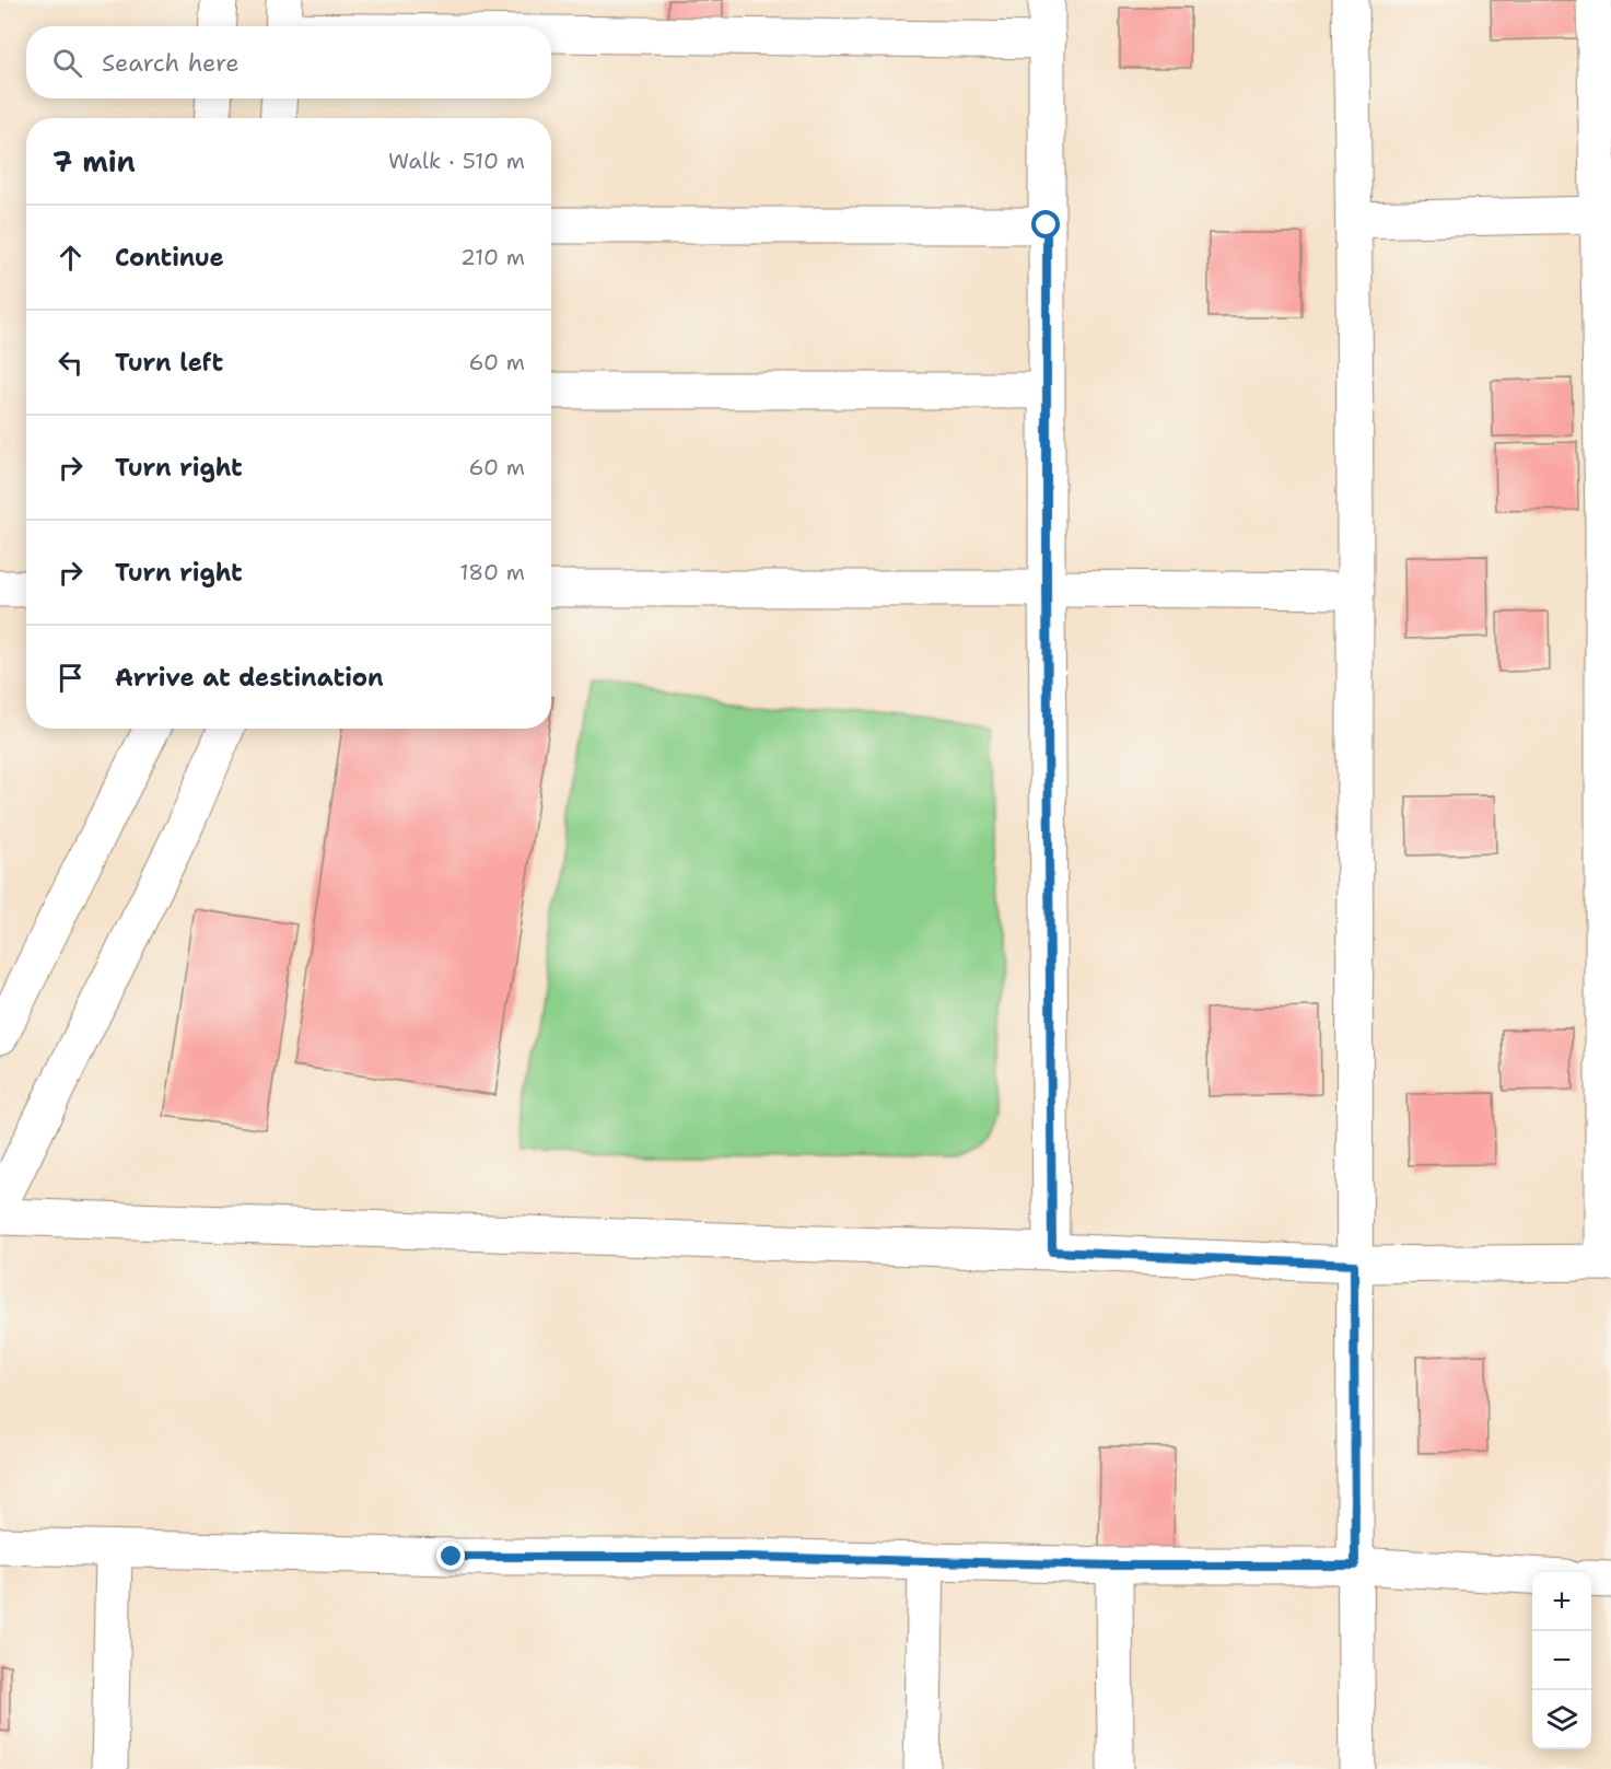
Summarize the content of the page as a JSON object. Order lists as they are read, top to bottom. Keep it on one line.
{"page":{"search":"Search here","heading":["7 min","Walk · 510 m"],"list":[["Continue","210 m"],["Turn left","60 m"],["Turn right","60 m"],["Turn right","180 m"],"Arrive at destination"],"map_buttons":["+","−"]}}
